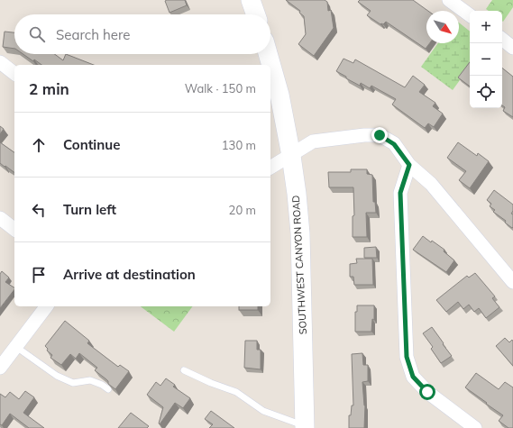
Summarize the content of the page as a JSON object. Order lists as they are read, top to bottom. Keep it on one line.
{"streets":{"main road":["SOUTHWEST CANYON ROAD"]},"north":"bottom right","page":{"map_buttons":["+","−"],"search":"Search here","heading":["2 min","Walk · 150 m"],"list":[["Continue","130 m"],["Turn left","20 m"],"Arrive at destination"]}}
